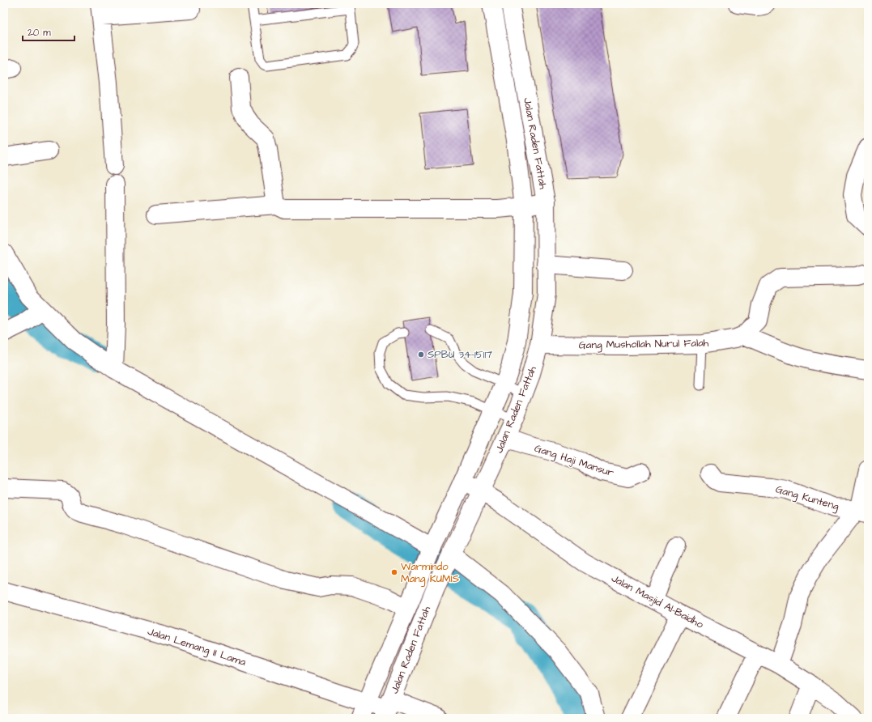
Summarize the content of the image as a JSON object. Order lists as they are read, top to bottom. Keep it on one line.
{"streets":{"street":["Jalan Raden Fattah","Gang Mushollah Nurul Falah","Gang Haji Mansur","Gang Kunteng","Jalan Masjid Al-Baidho","Jalan Lemang II Lama"]},"crossings":[["Jalan Raden Fattah","Gang Mushollah Nurul Falah"],["Jalan Raden Fattah","Gang Haji Mansur"],["Jalan Raden Fattah","Jalan Masjid Al-Baidho"],["Jalan Raden Fattah","Jalan Lemang II Lama"]],"places":["SPBU 34-15117","Warmindo Mang KUMIS"],"scale_bar":"20 m"}
